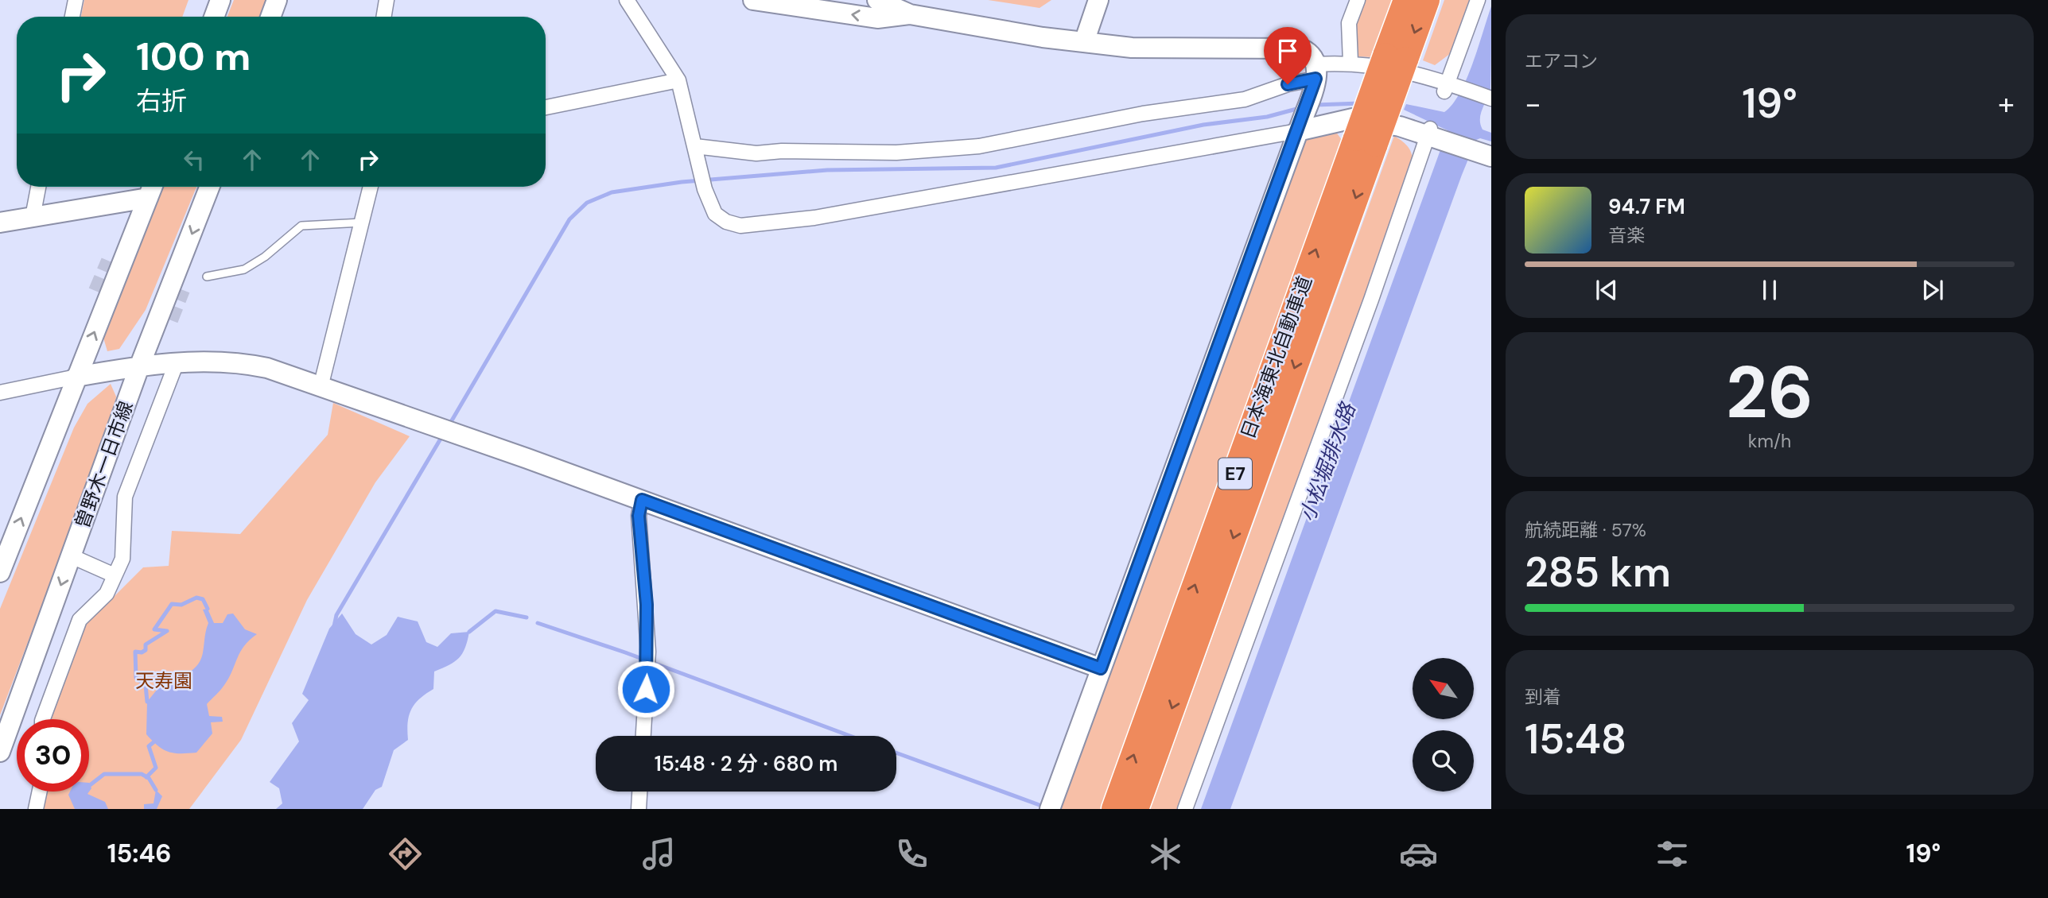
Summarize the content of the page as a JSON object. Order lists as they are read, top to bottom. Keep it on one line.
{"streets":{"highway":["日本海東北自動車道","E7"],"street":["曽野木一日市線"]},"water":["小松堀排水路"],"parks":["天寿園"],"north":"top left","page":{"tile":["エアコン",["26","km/h"],["航続距離 · 57%","285 km"],["到着","15:48"]],"turn":["100 m","右折"],"heat":["−","19°","+"],"song":["94.7 FM","音楽"],"limit":"30","trip":"15:48 · 2 分 · 680 m","tabs":["15:46","19°"]}}
